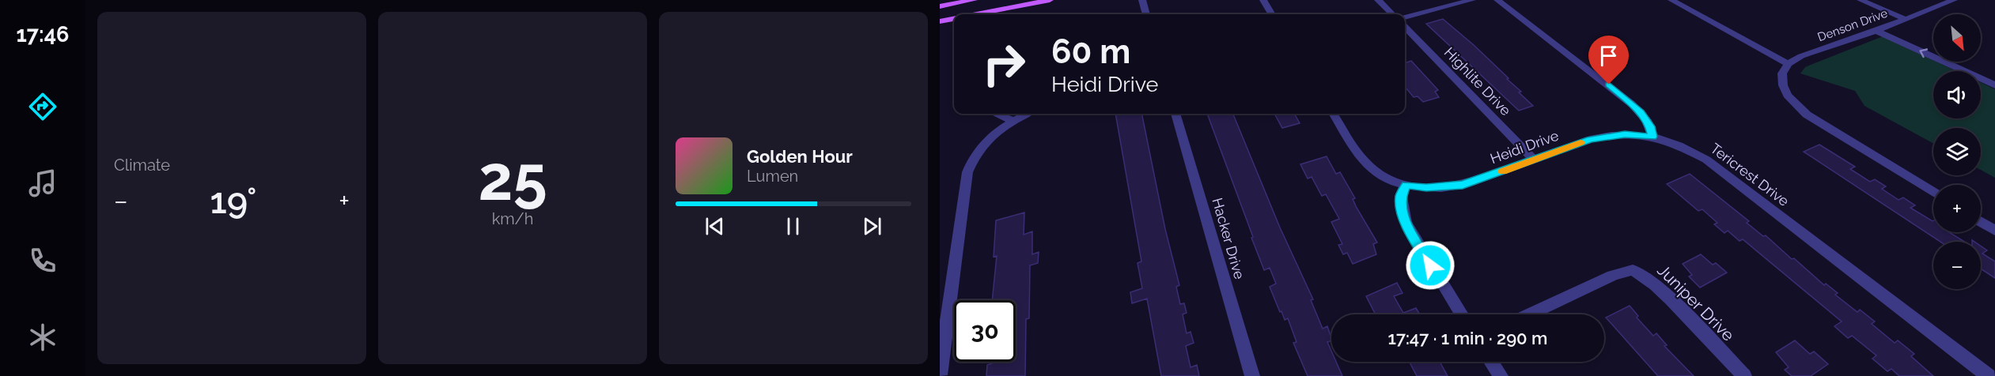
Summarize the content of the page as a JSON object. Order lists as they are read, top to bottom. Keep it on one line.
{"streets":{"street":["Denson Drive","Highlite Drive","Heidi Drive","Tericrest Drive","Hacker Drive","Juniper Drive"]},"crossings":[["Highlite Drive","Heidi Drive"],["Heidi Drive","Tericrest Drive"]],"north":"bottom right","page":{"tabs":"17:46","tile":["Climate",["25","km/h"]],"map_buttons":["+","−"],"turn":["60 m","Heidi Drive"],"song":["Golden Hour","Lumen"],"heat":["−","19°","+"],"limit":"30","trip":"17:47 · 1 min · 290 m"}}
